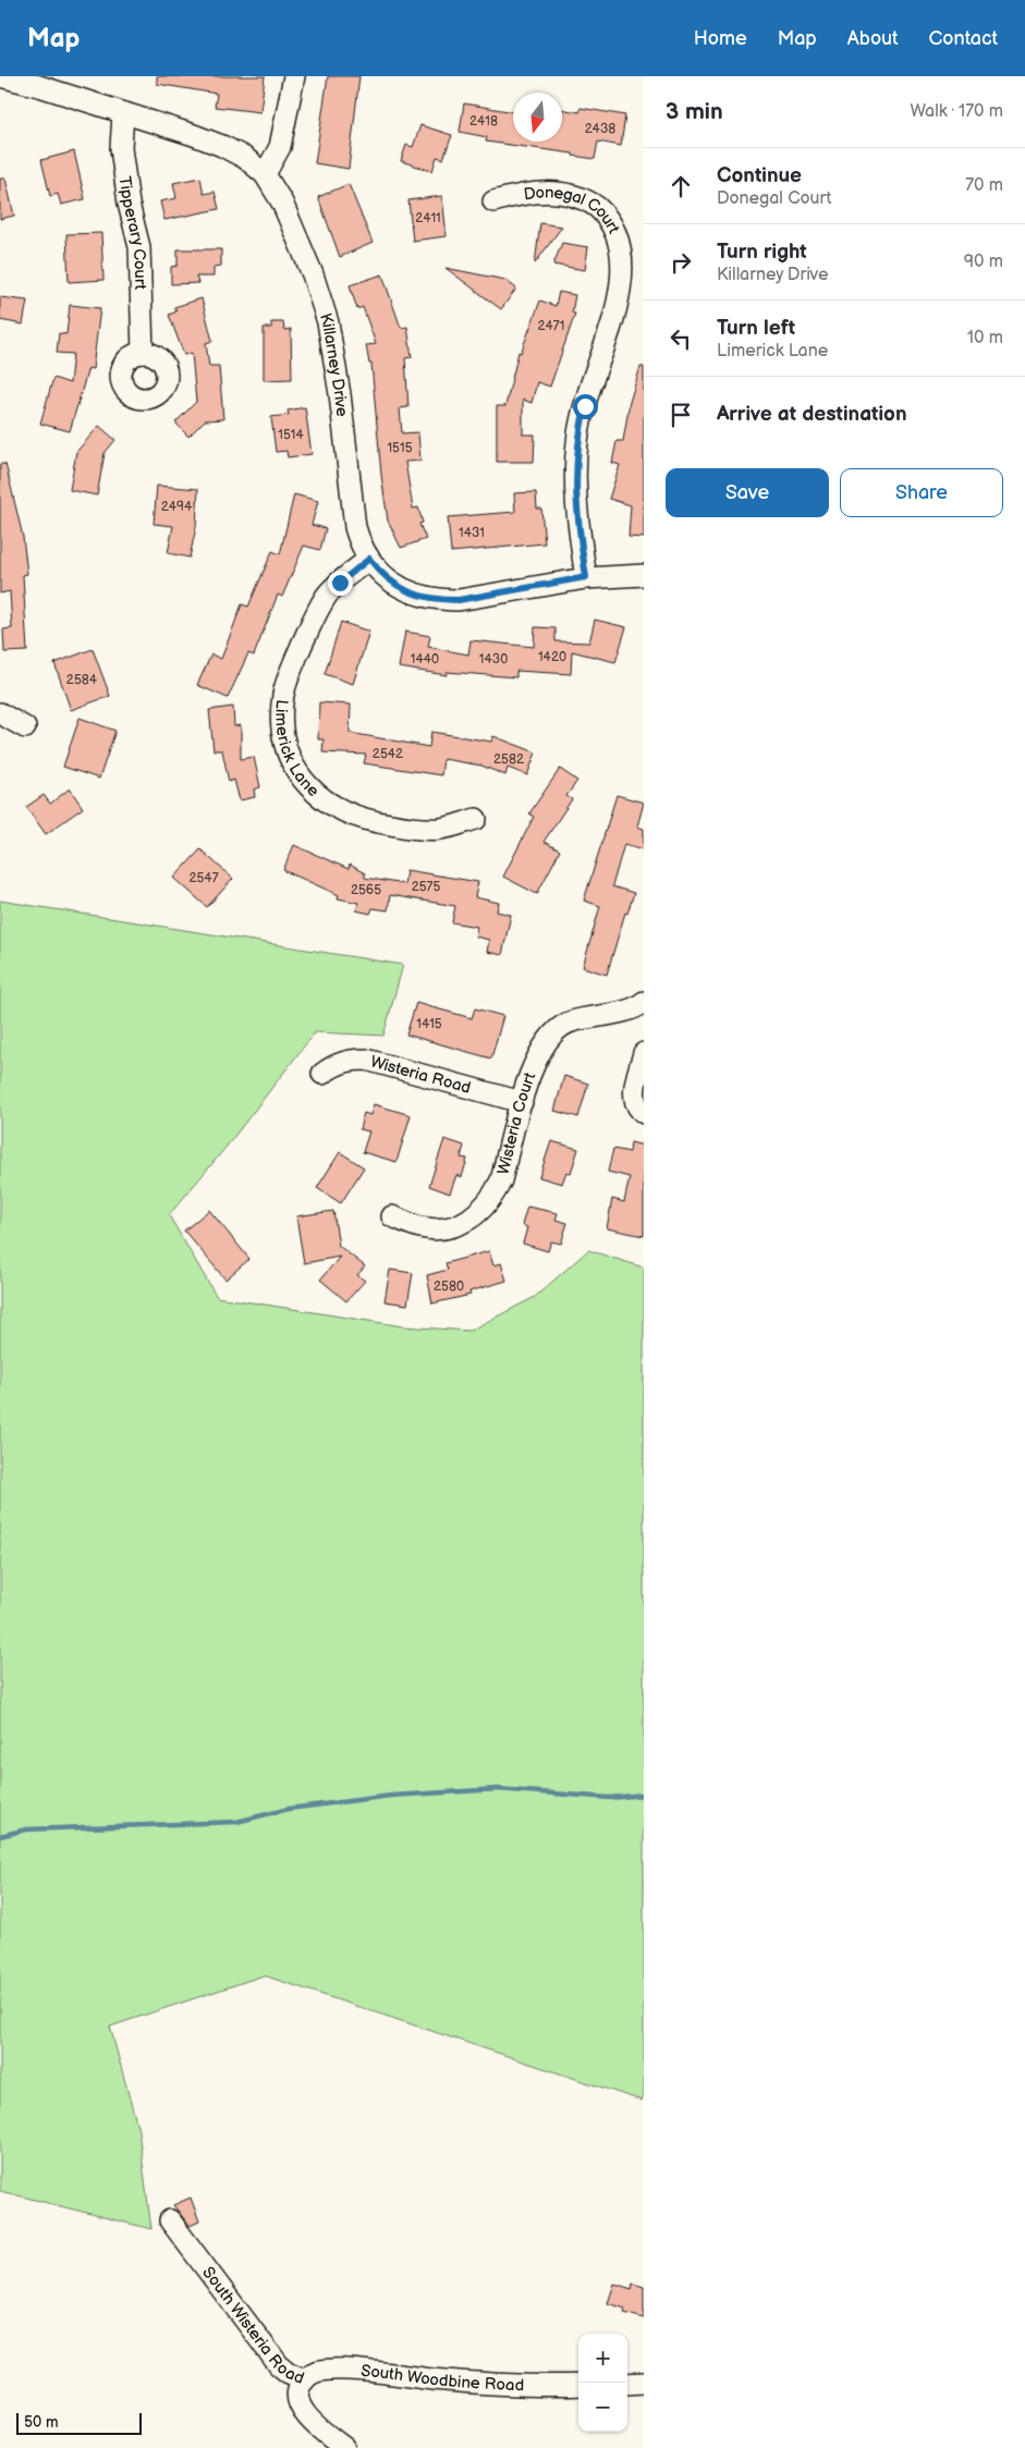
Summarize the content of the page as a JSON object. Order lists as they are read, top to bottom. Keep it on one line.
{"streets":{"street":["Donegal Court","Tipperary Court","Killarney Drive","Limerick Lane","Wisteria Road","Wisteria Court","South Wisteria Road","South Woodbine Road"]},"crossings":[["Donegal Court","Killarney Drive"],["Tipperary Court","Killarney Drive"],["Killarney Drive","Limerick Lane"],["Wisteria Road","Wisteria Court"],["South Wisteria Road","South Woodbine Road"]],"house_numbers":["2418","2438","2411","2471","1514","1515","2494","1431","1420","1440","1430","2584","2542","2582","2547","2575","2565","1415","2580"],"scale_bar":"50 m","north":"bottom","page":{"header":"Map","nav":["Home","Map","About","Contact"],"heading":["3 min","Walk · 170 m"],"list":[["Continue","Donegal Court","70 m"],["Turn right","Killarney Drive","90 m"],["Turn left","Limerick Lane","10 m"],"Arrive at destination"],"buttons":["Save","Share"],"map_buttons":["+","−"],"scale":"50 m"}}
